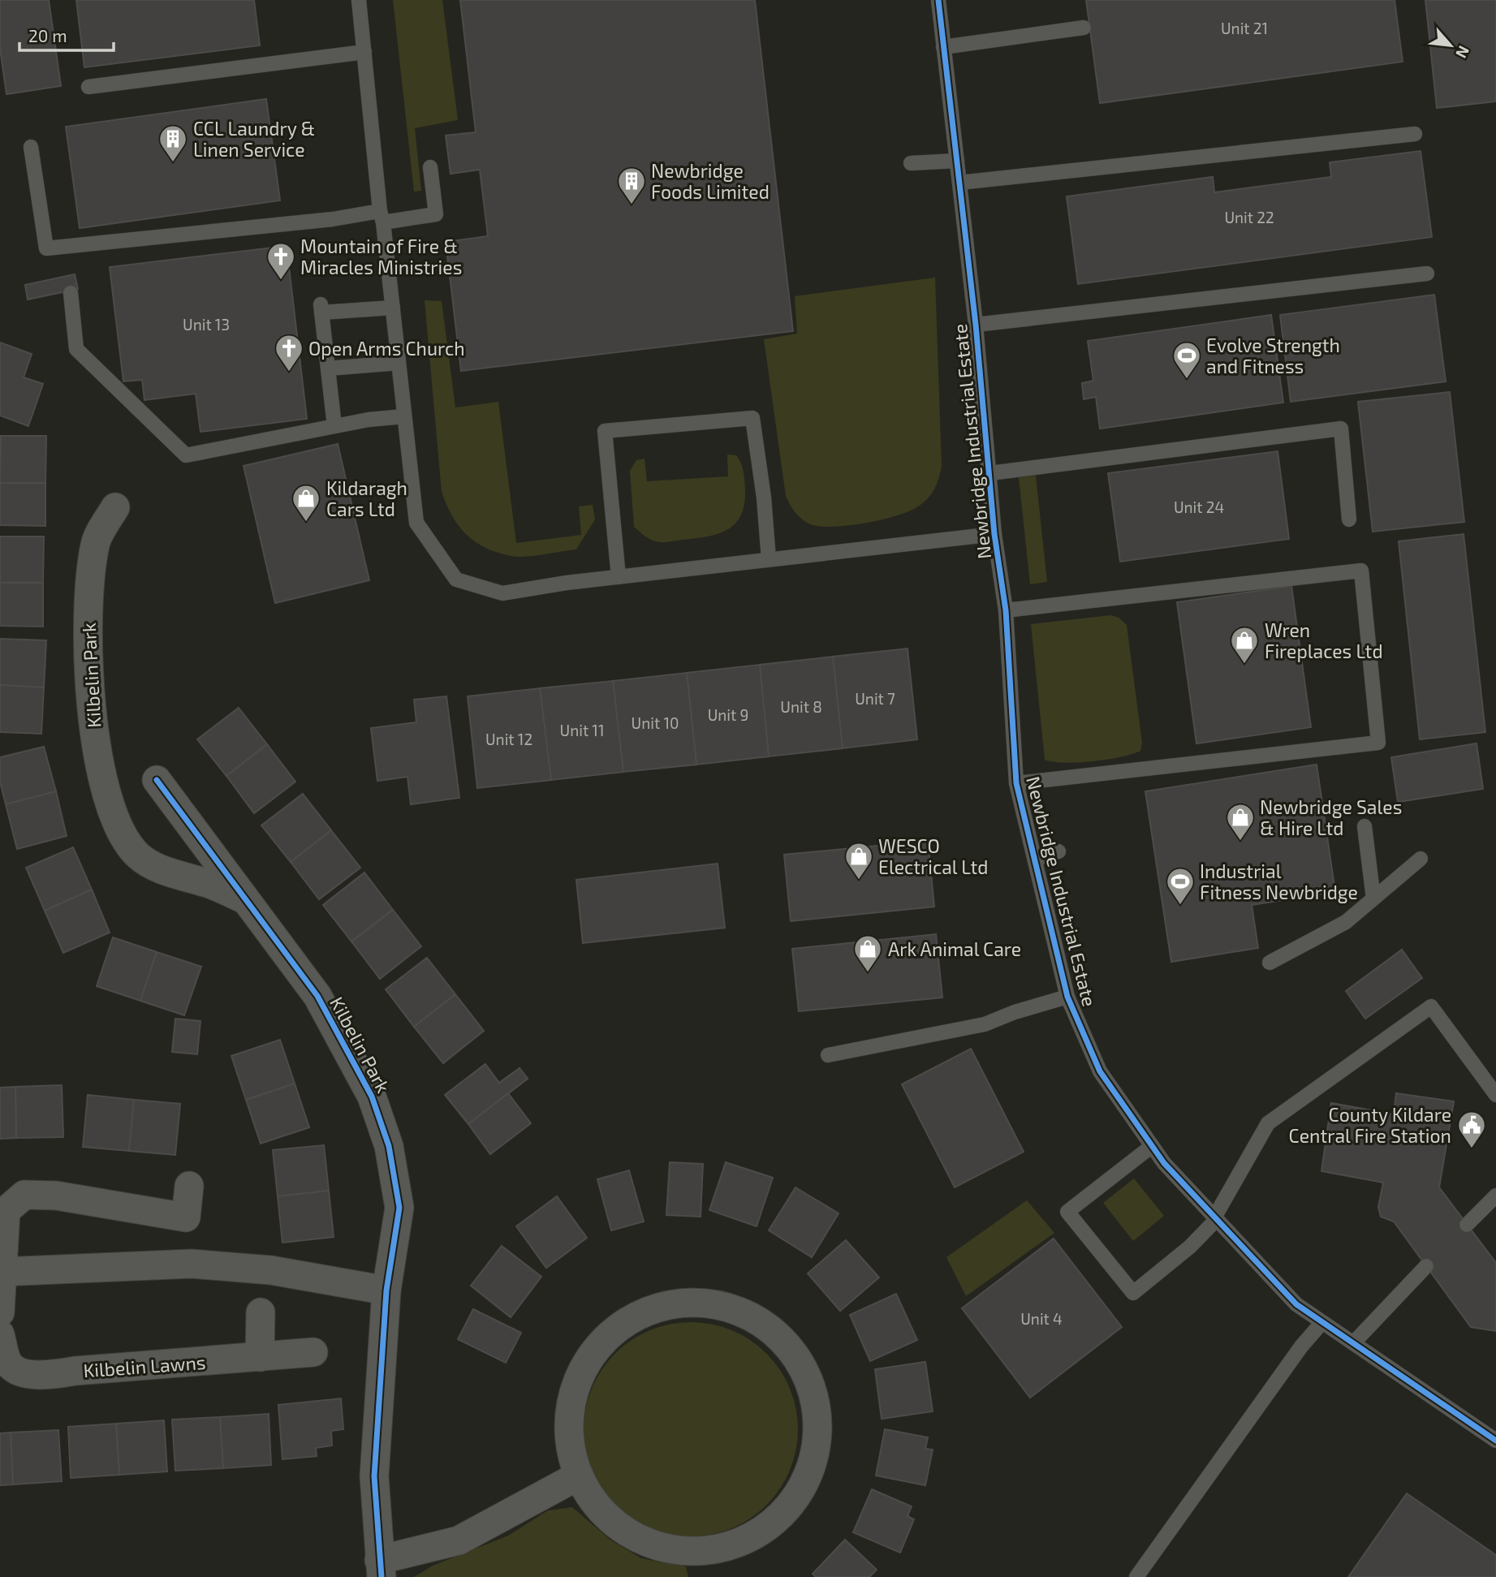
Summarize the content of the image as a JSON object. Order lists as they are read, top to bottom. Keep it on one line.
{"streets":{"street":["Kilbelin Park","Kilbelin Lawns"],"lane":["Newbridge Industrial Estate"]},"places":{"building":["CCL Laundry & Linen Service","Newbridge Foods Limited"],"church":["Mountain of Fire & Miracles Ministries","Open Arms Church"],"sports":["Evolve Strength and Fitness","Industrial Fitness Newbridge"],"shop":["Kildaragh Cars Ltd","Wren Fireplaces Ltd","Newbridge Sales & Hire Ltd","WESCO Electrical Ltd","Ark Animal Care"],"public building":["County Kildare Central Fire Station"]},"house_numbers":["Unit 21","Unit 22","Unit 13","Unit 24","Unit 7","Unit 8","Unit 9","Unit 10","Unit 11","Unit 12","Unit 4"],"scale_bar":"20 m","north":"bottom right"}
